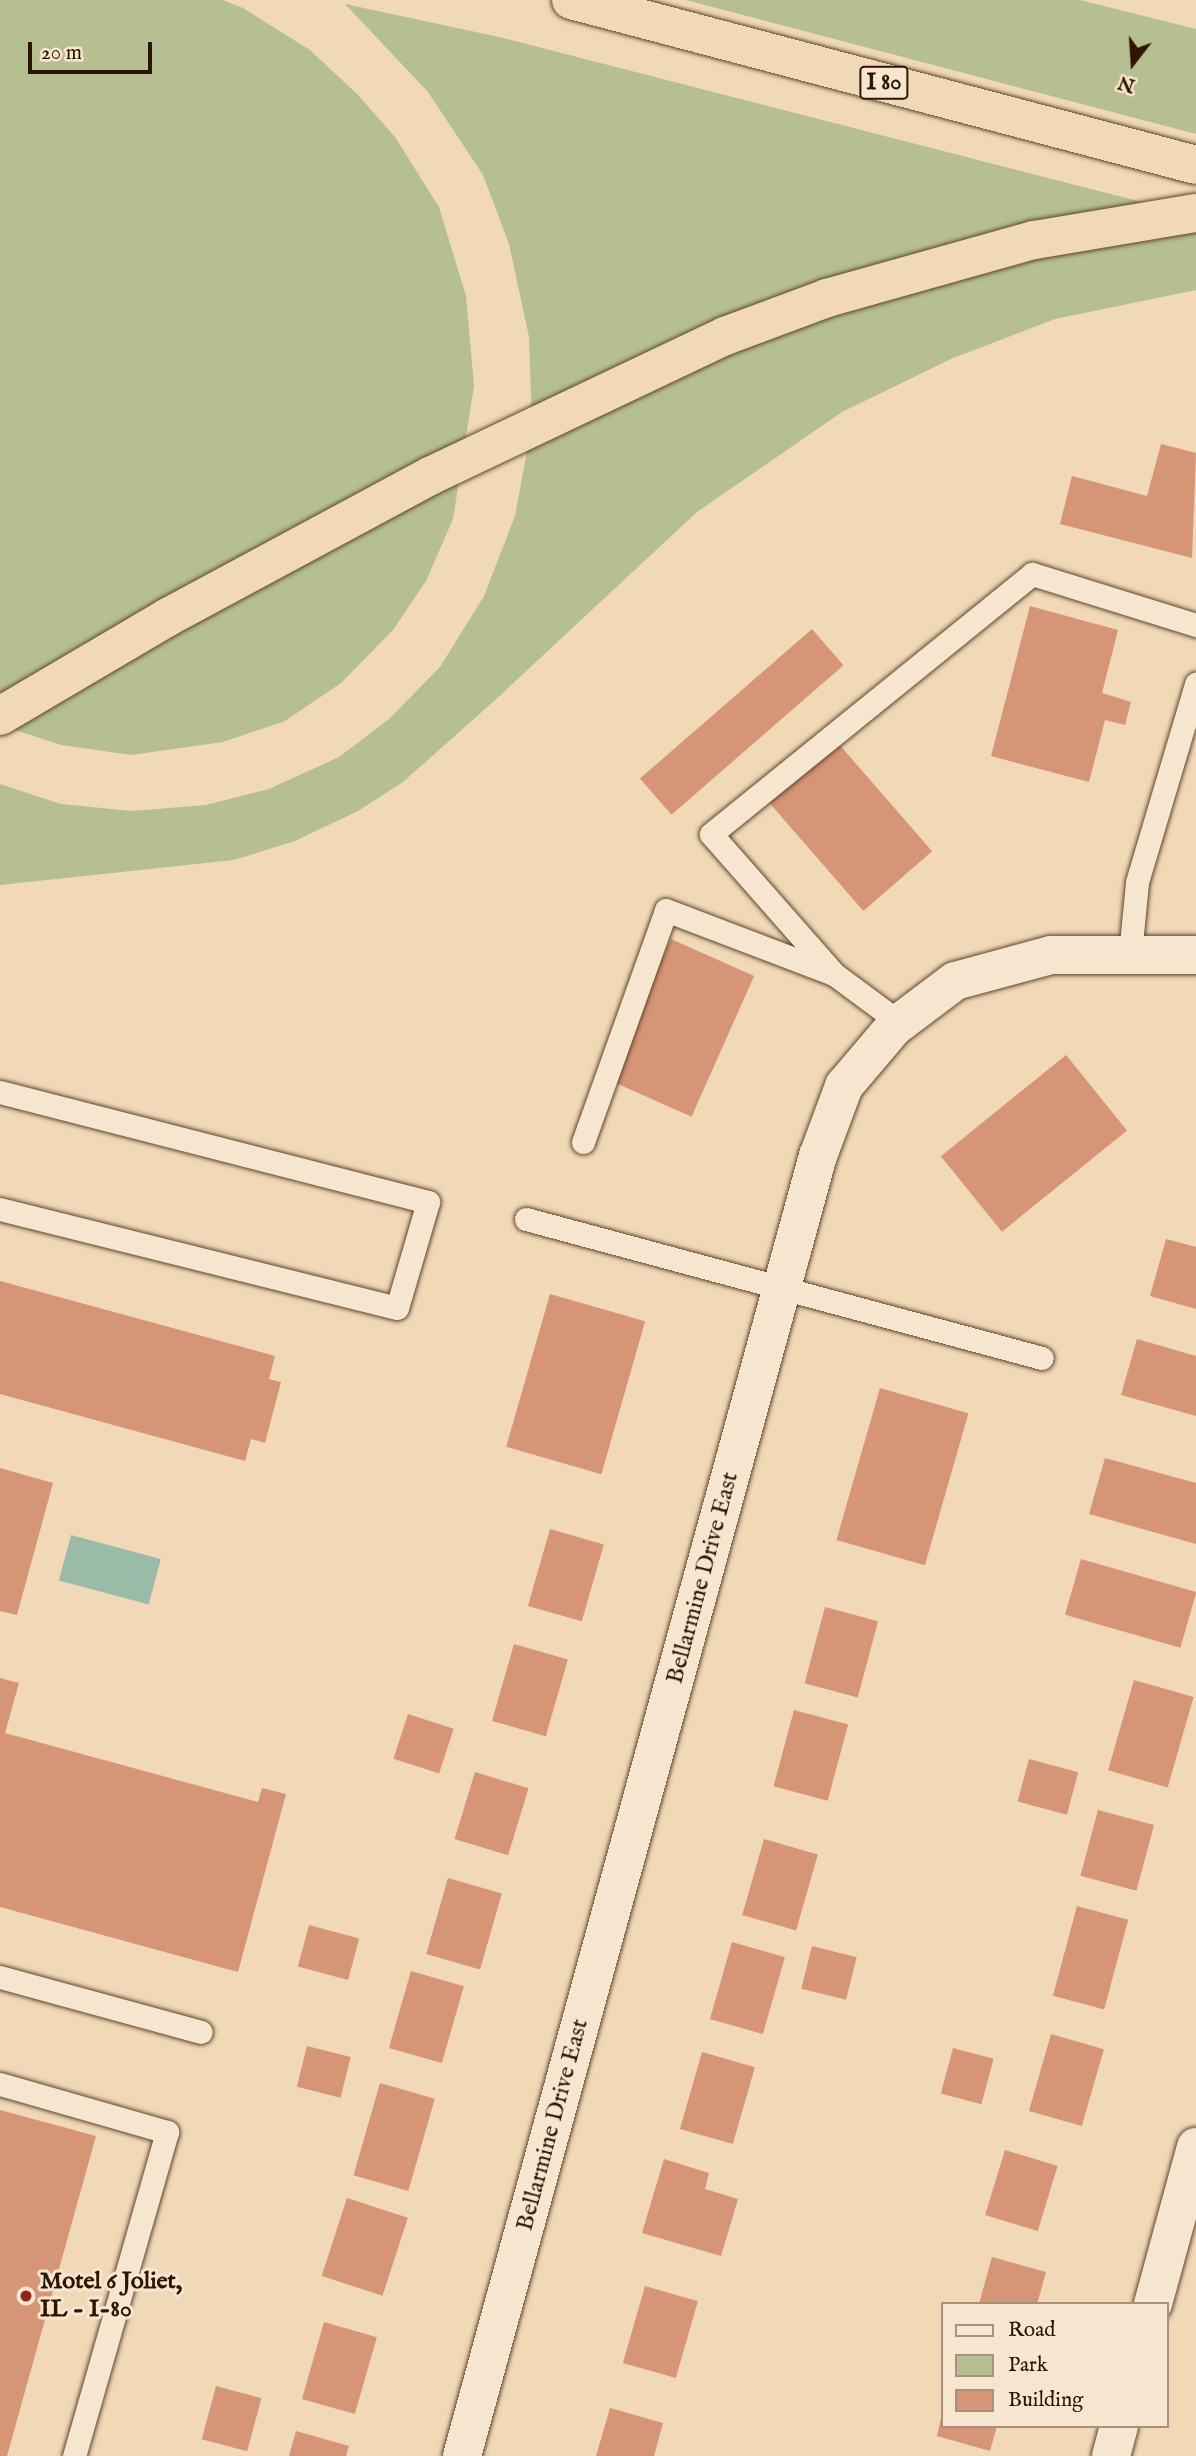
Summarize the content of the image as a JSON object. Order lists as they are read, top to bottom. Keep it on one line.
{"streets":{"highway":["I 80"],"street":["Bellarmine Drive East"]},"places":["Motel 6 Joliet, IL - I-80"],"legend":["Road","Park","Building"],"scale_bar":"20 m","north":"bottom"}
